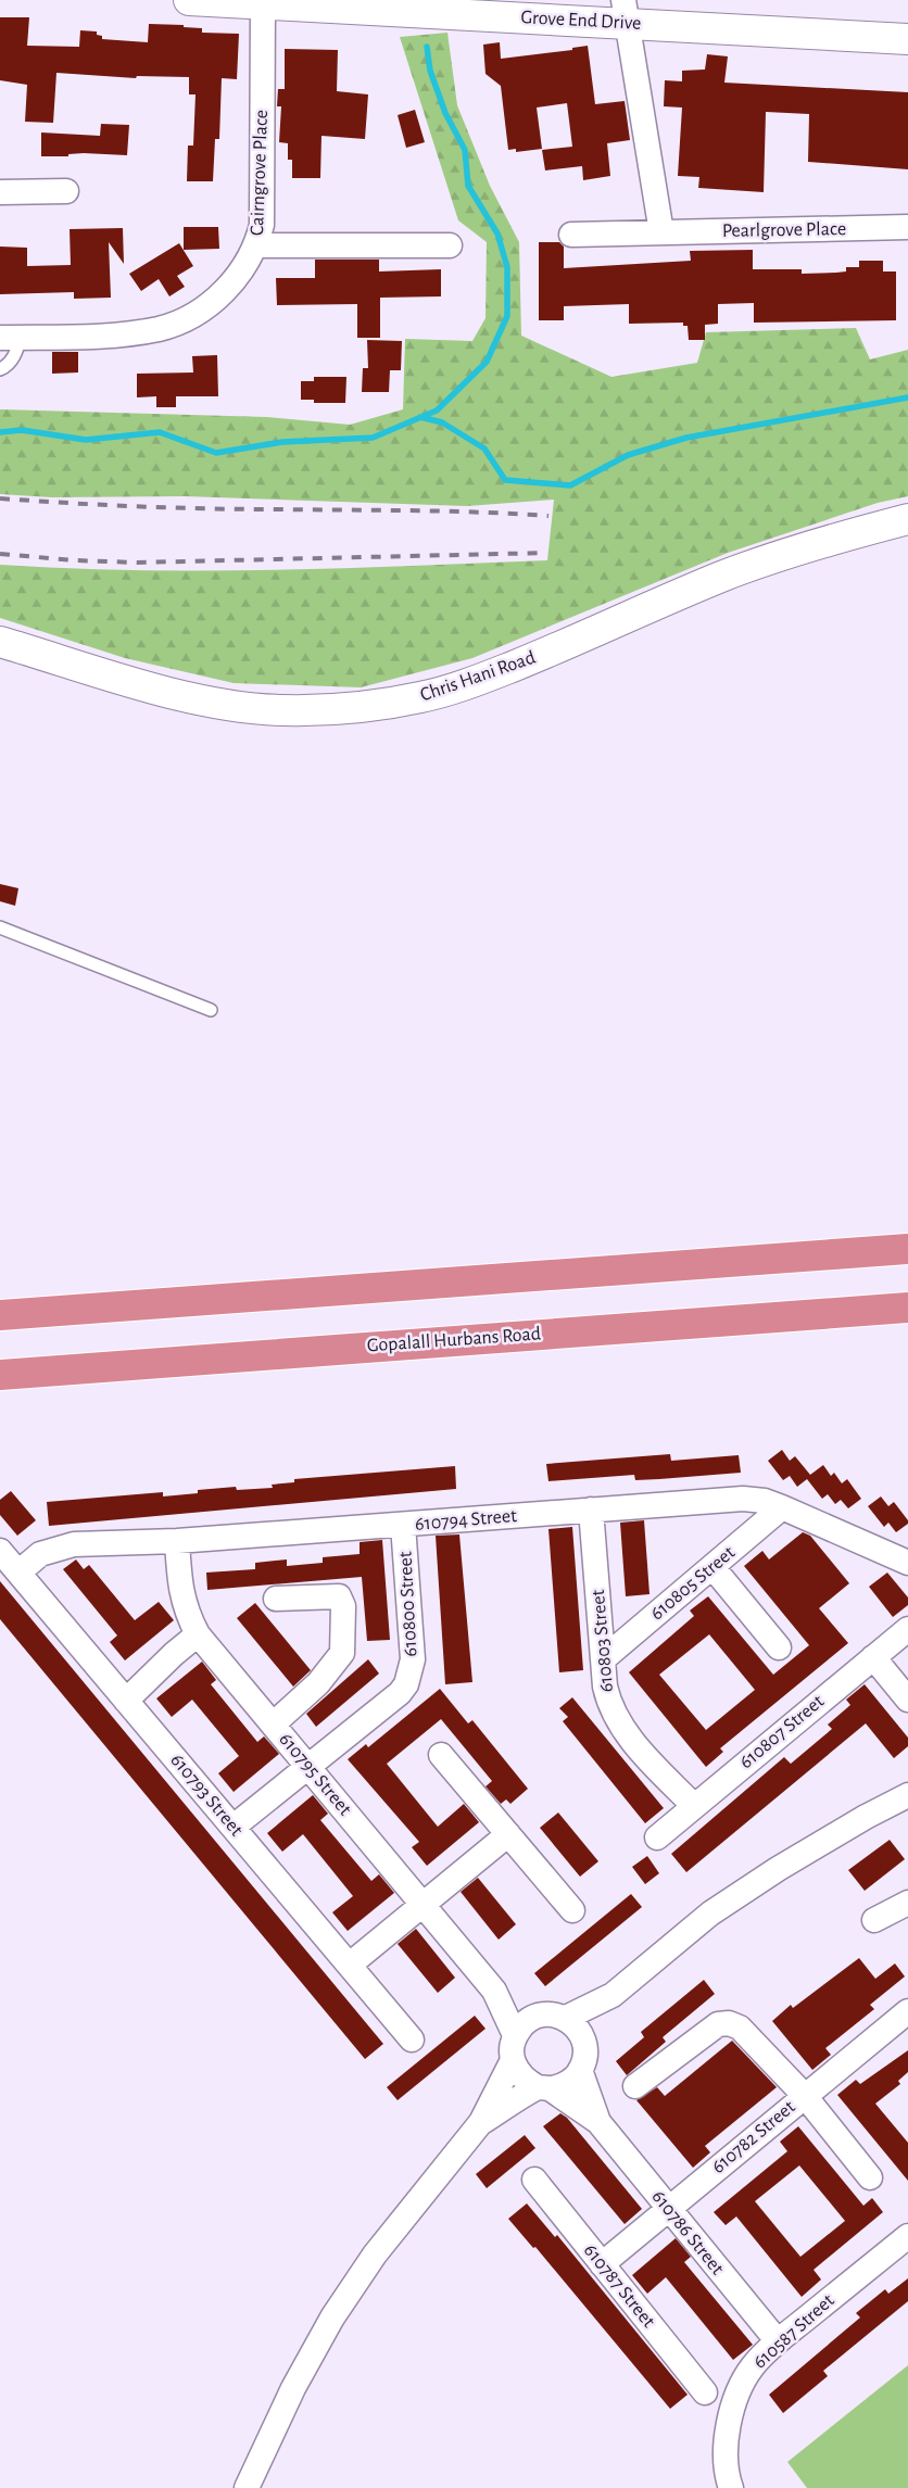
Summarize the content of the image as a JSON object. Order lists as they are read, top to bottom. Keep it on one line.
{"streets":{"highway":["Gopalall Hurbans Road"],"street":["Grove End Drive","Cairngrove Place","Pearlgrove Place","Chris Hani Road","610794 Street","610805 Street","610800 Street","610803 Street","610807 Street","610795 Street","610793 Street","610782 Street","610786 Street","610787 Street","610587 Street"]},"crossings":[["Grove End Drive","Cairngrove Place"],["610794 Street","610805 Street"],["610794 Street","610800 Street"],["610794 Street","610803 Street"],["610794 Street","610795 Street"],["610794 Street","610793 Street"],["610805 Street","610803 Street"],["610800 Street","610795 Street"],["610800 Street","610793 Street"],["610803 Street","610807 Street"],["610782 Street","610786 Street"],["610782 Street","610787 Street"],["610786 Street","610587 Street"]]}
